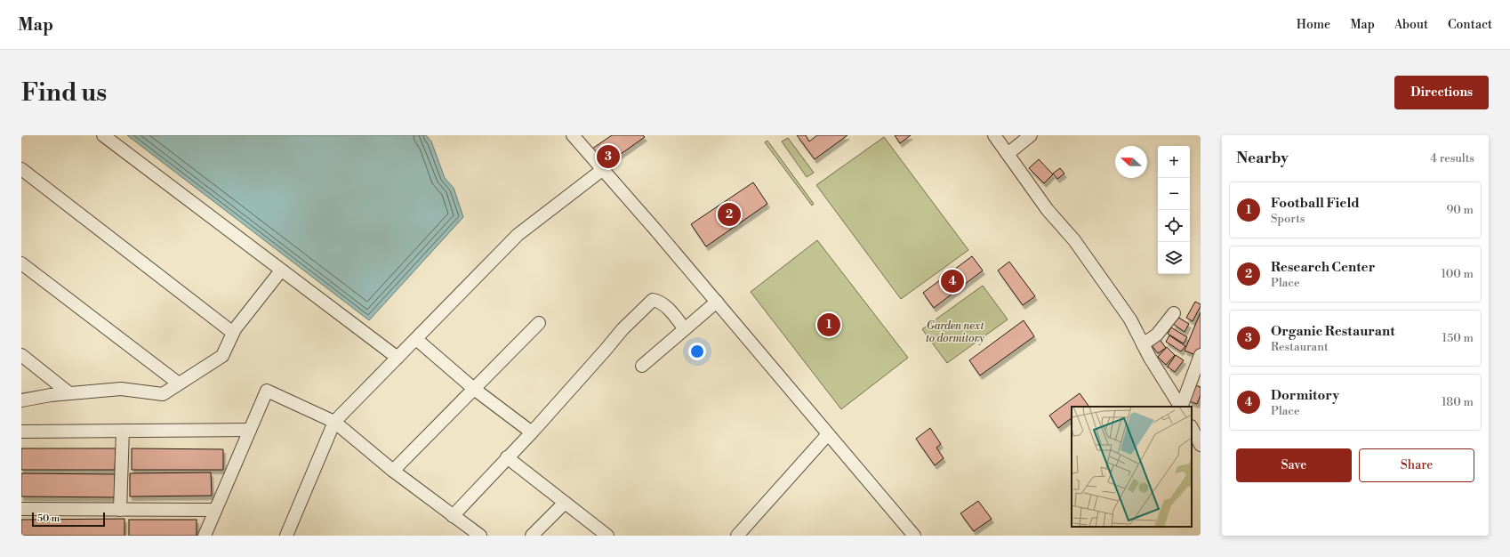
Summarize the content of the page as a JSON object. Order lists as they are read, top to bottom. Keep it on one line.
{"parks":["Garden next to dormitory"],"scale_bar":"50 m","north":"left","page":{"header":"Map","nav":["Home","Map","About","Contact"],"buttons":["Directions",["Save","Share"]],"title":"Find us","heading":["Nearby","4 results"],"pins":["3","2","4","1"],"map_buttons":["+","−"],"list":[{"mark":"1","name":"Football Field","note":"Sports","value":"90 m"},{"mark":"2","name":"Research Center","note":"Place","value":"100 m"},{"mark":"3","name":"Organic Restaurant","note":"Restaurant","value":"150 m"},{"mark":"4","name":"Dormitory","note":"Place","value":"180 m"}],"scale":"50 m"}}
